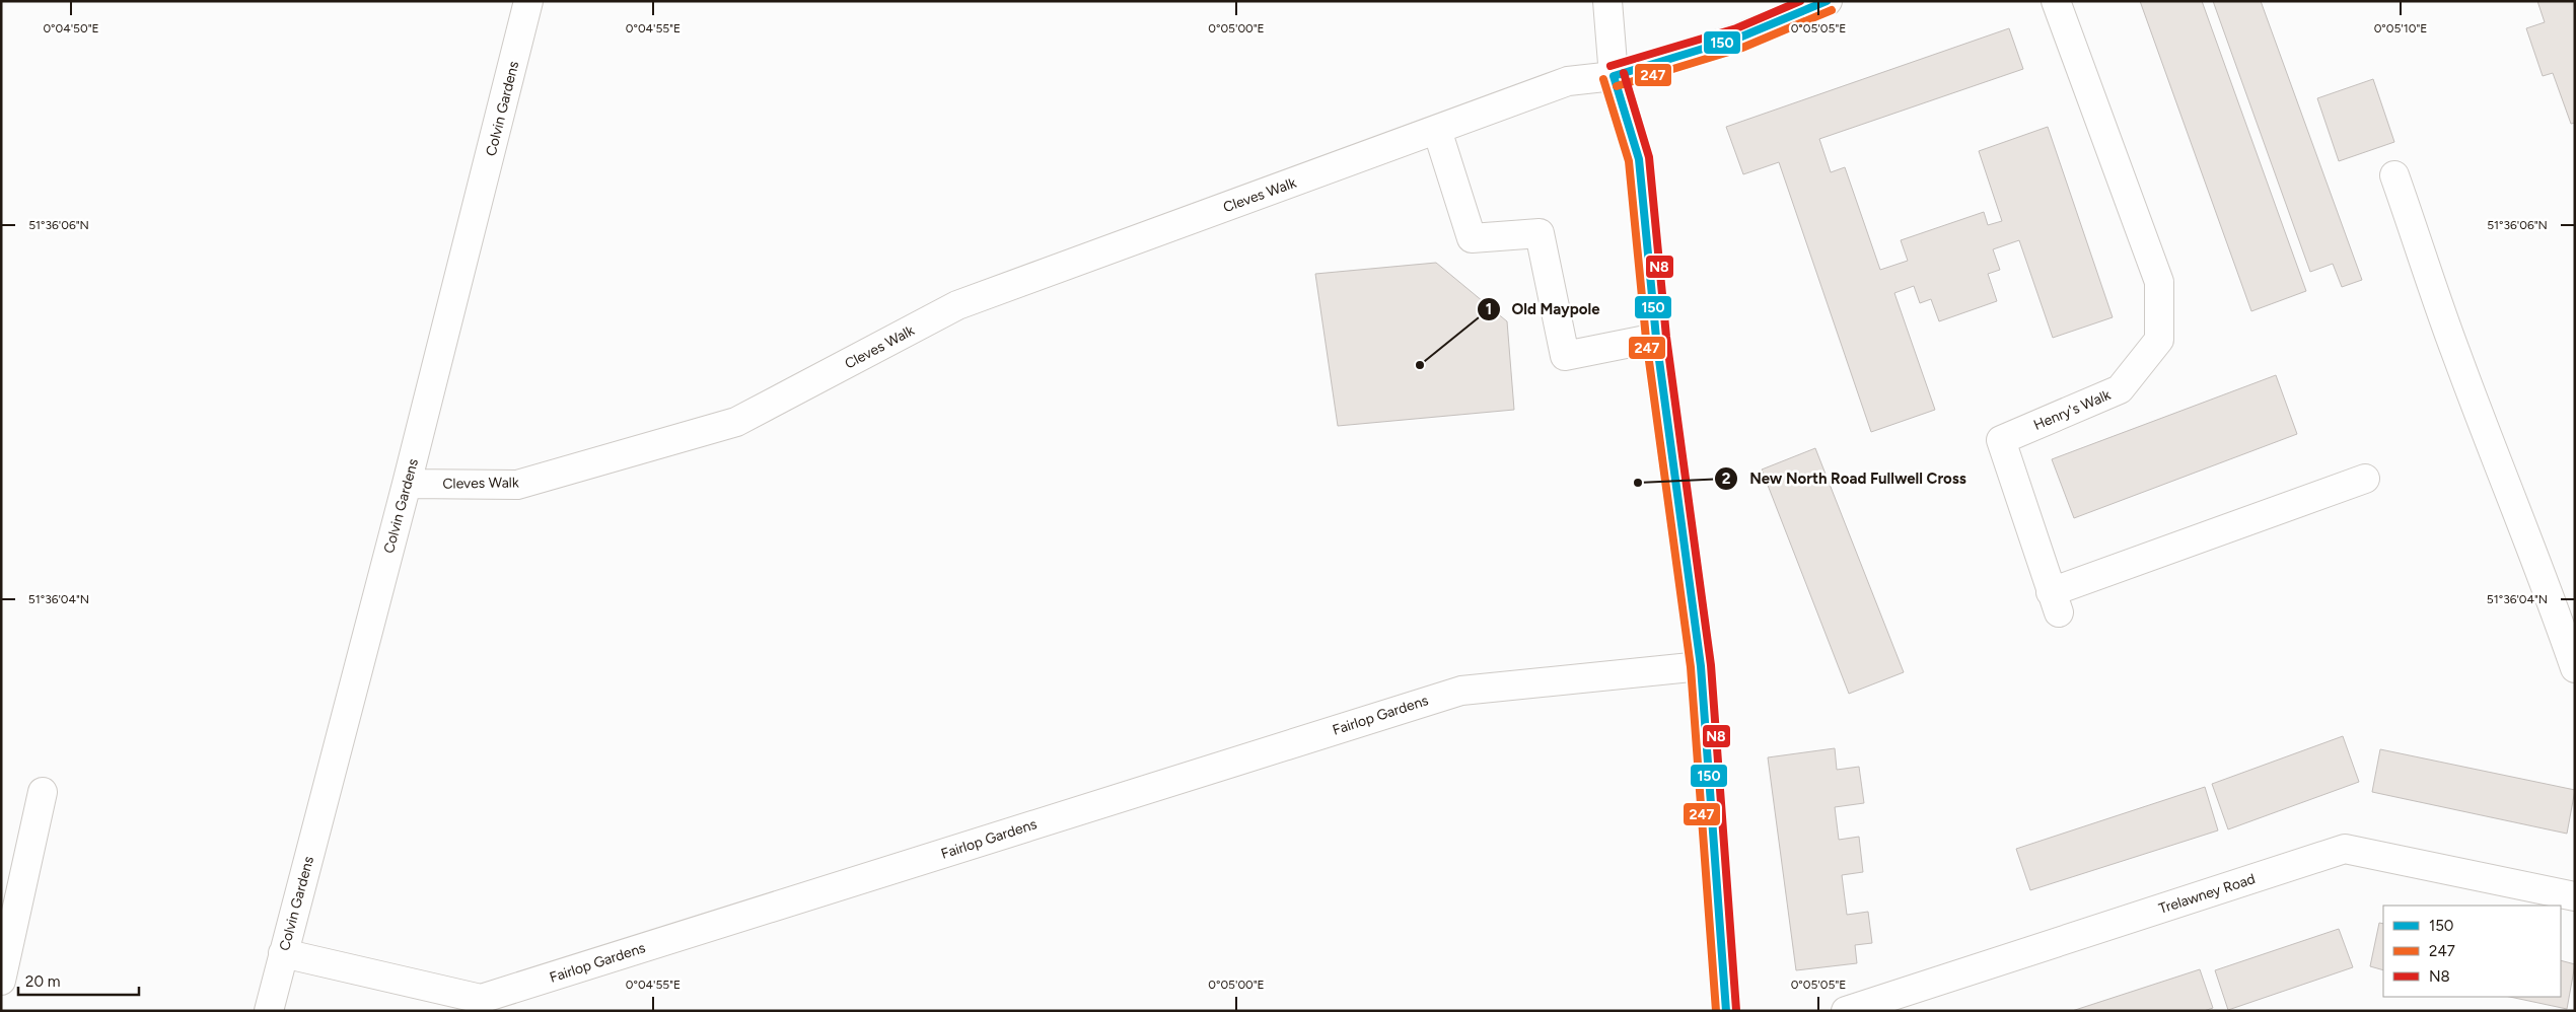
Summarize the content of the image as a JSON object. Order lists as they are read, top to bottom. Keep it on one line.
{"streets":{"street":["Colvin Gardens","Cleves Walk","Henry's Walk","Fairlop Gardens","Trelawney Road"]},"crossings":[["Colvin Gardens","Cleves Walk"],["Colvin Gardens","Fairlop Gardens"]],"places":["Old Maypole","New North Road Fullwell Cross"],"lines":["transit line 150","transit line N8","transit line 247"],"legend":["150","247","N8"],"scale_bar":"20 m","coordinates":["0°04'50\"E","0°04'55\"E","0°05'00\"E","0°05'05\"E","0°05'10\"E","51°36'06\"N","51°36'04\"N"]}
